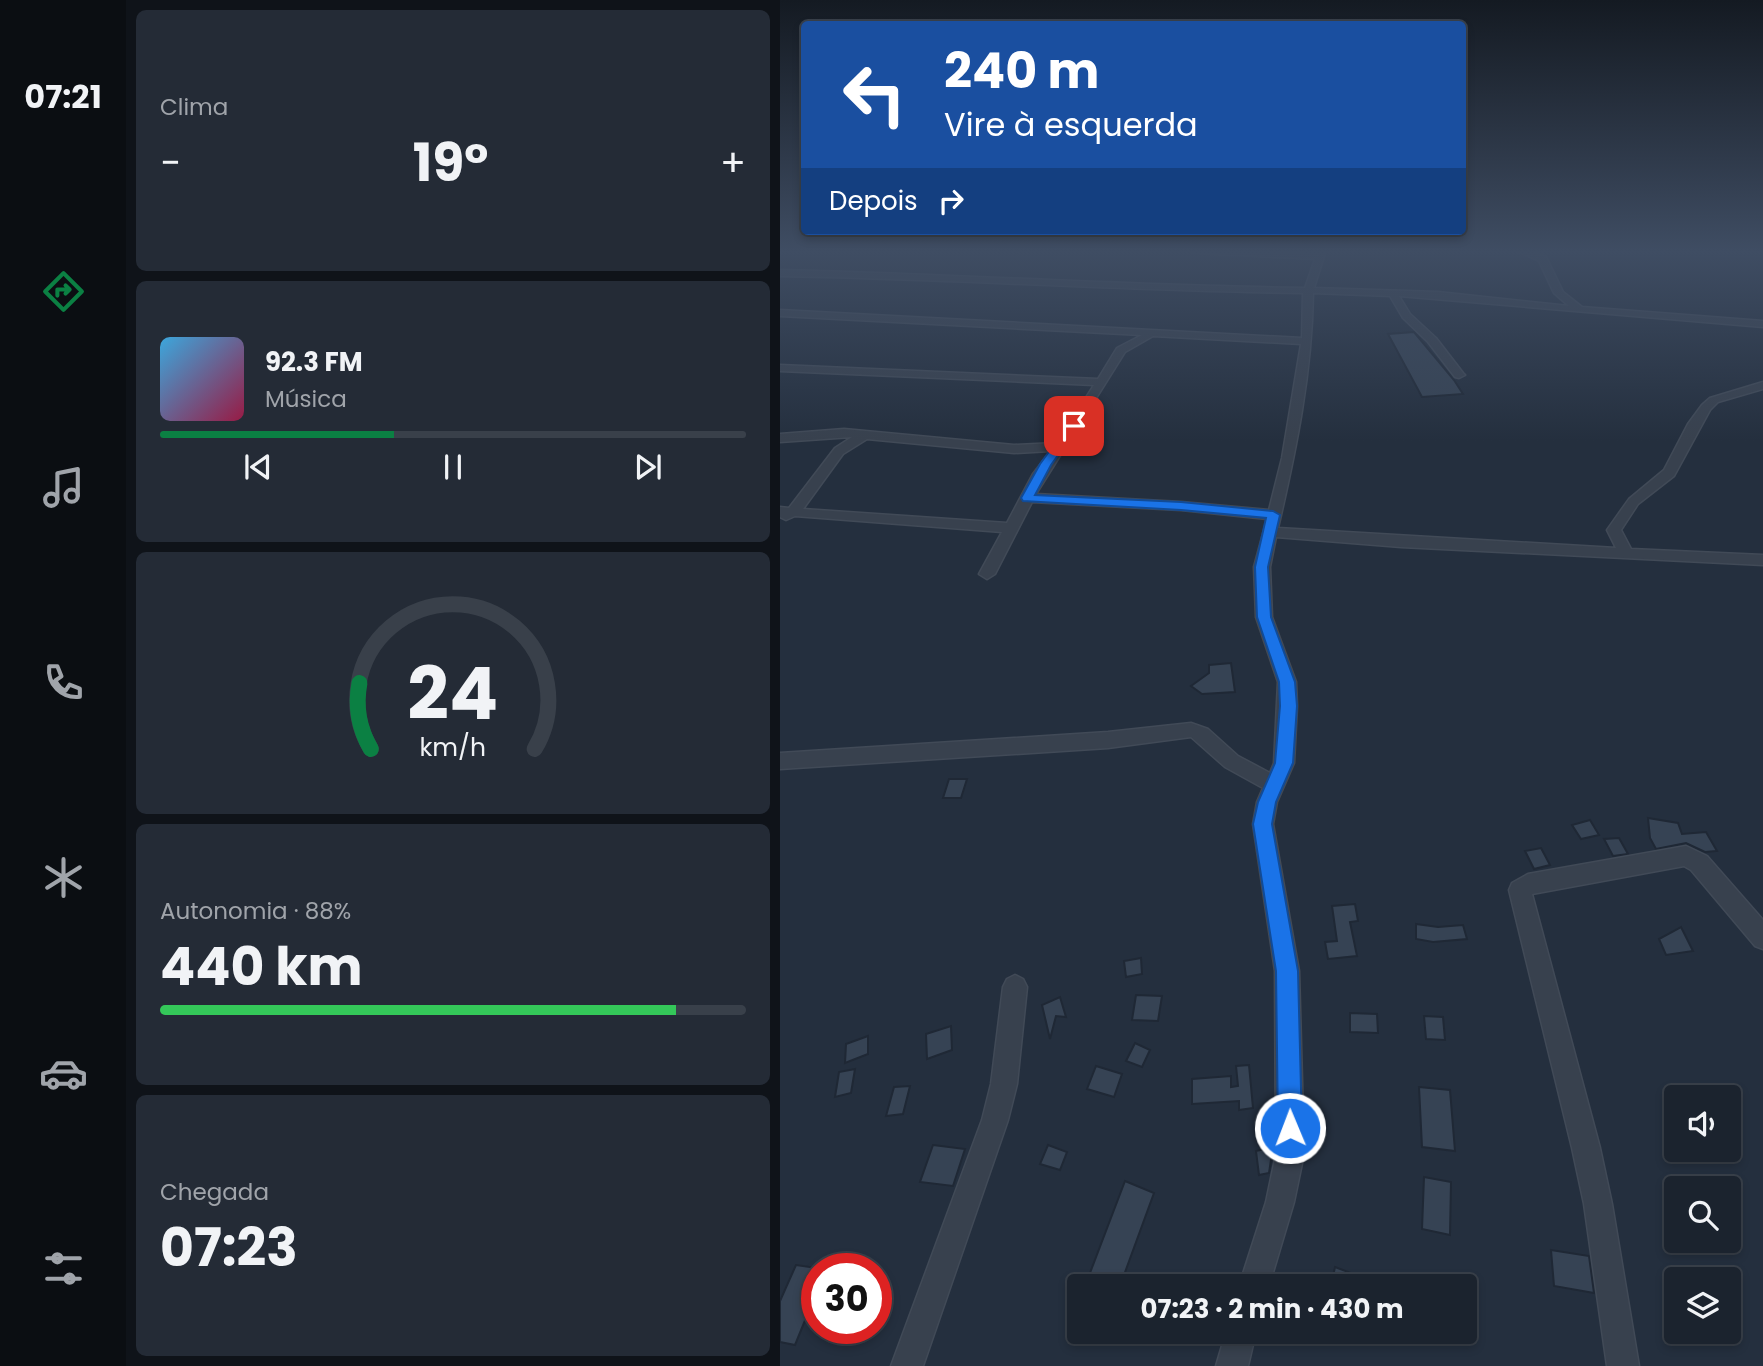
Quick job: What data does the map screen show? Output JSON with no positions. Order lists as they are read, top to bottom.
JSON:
{
  "page": {
    "tabs": "07:21",
    "tile": [
      "Clima",
      ["Autonomia · 88%", "440 km"],
      ["Chegada", "07:23"]
    ],
    "turn": ["240 m", "Vire à esquerda"],
    "heat": ["−", "19°", "+"],
    "then": "Depois",
    "song": ["92.3 FM", "Música"],
    "limit": "30",
    "trip": "07:23 · 2 min · 430 m",
    "gauge": ["24", "km/h"]
  }
}
